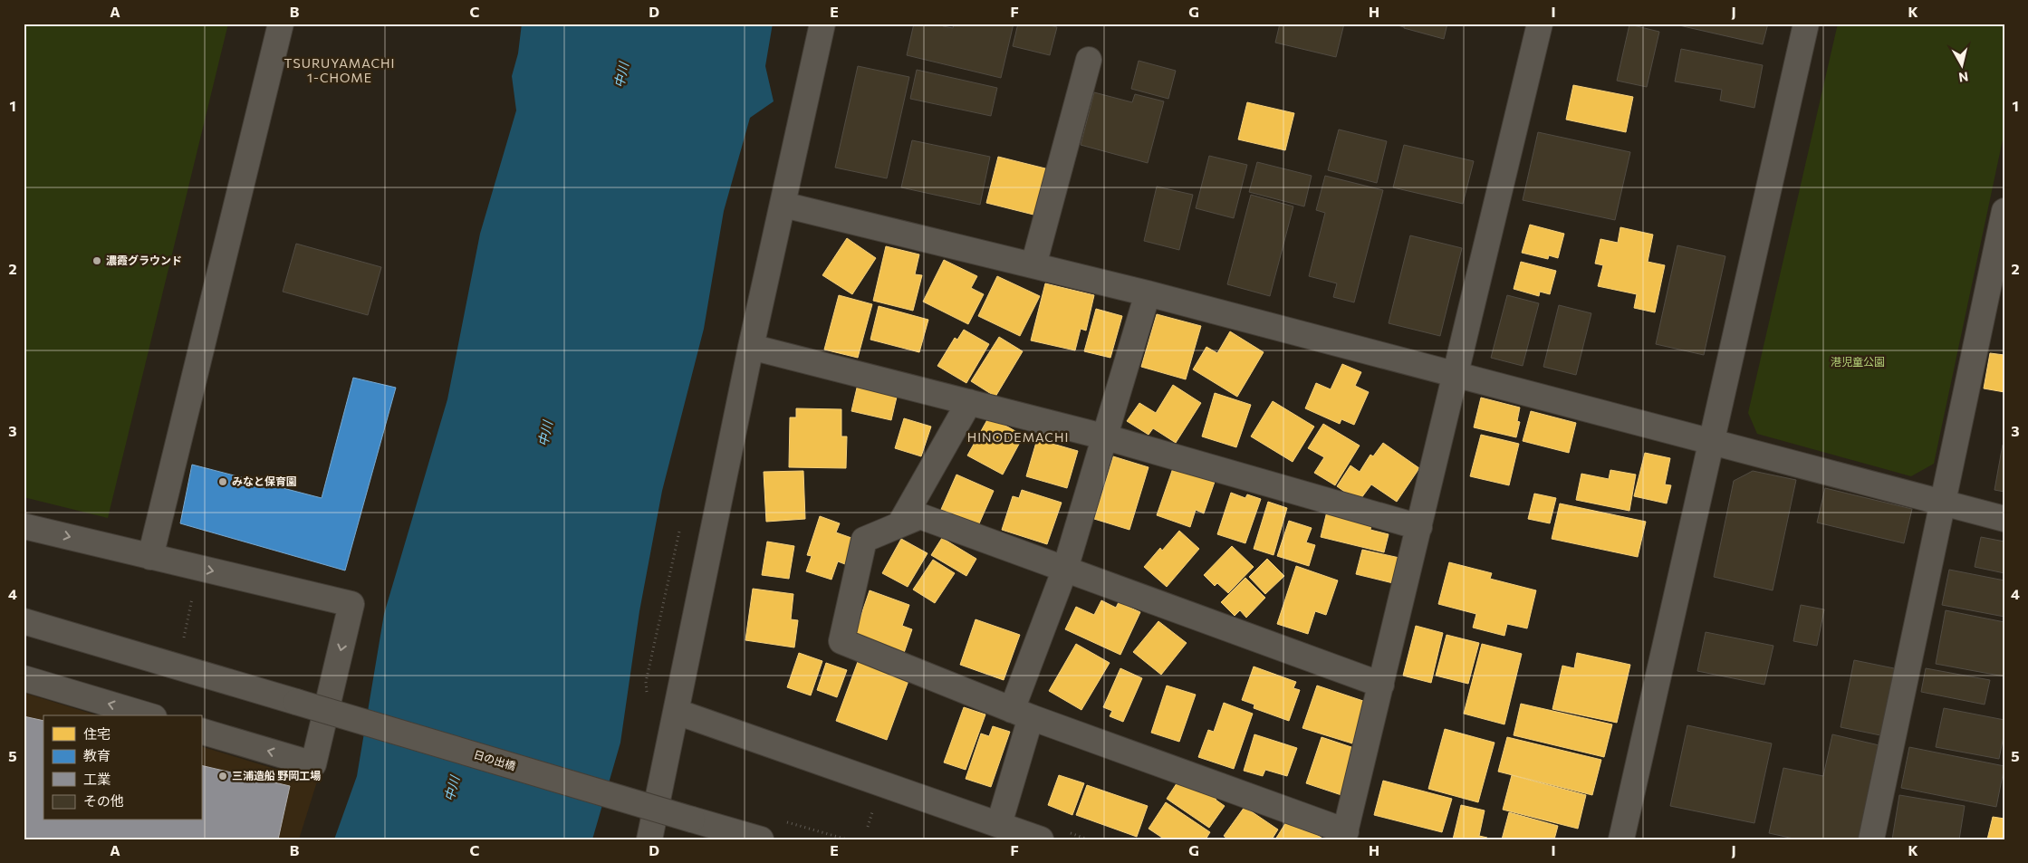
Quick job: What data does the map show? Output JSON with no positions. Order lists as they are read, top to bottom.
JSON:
{
  "streets": {
    "street": ["日の出橋"]
  },
  "districts": ["TSURUYAMACHI 1-CHOME", "HINODEMACHI"],
  "water": ["中川"],
  "parks": ["港児童公園"],
  "places": ["濃霞グラウンド", "みなと保育園", "三浦造船 野岡工場"],
  "legend": [
    "住宅",
    "教育",
    "工業",
    "その他"
  ],
  "north": "bottom",
  "grid": {
    "columns": [
      "A",
      "B",
      "C",
      "D",
      "E",
      "F",
      "G",
      "H",
      "I",
      "J",
      "K"
    ],
    "rows": [
      "1",
      "2",
      "3",
      "4",
      "5"
    ]
  }
}
